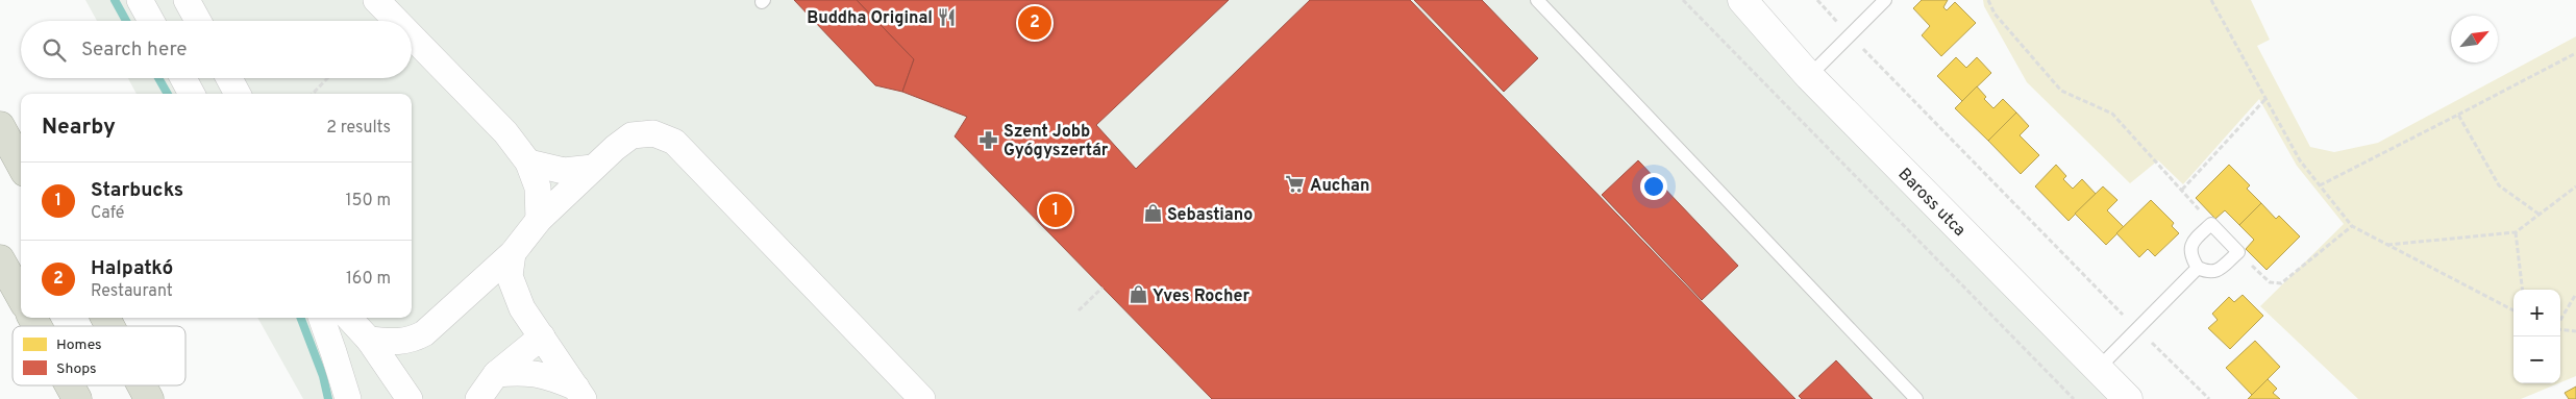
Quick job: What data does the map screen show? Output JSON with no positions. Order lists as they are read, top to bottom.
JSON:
{
  "streets": {
    "street": ["Baross utca"]
  },
  "places": {
    "restaurant": ["Buddha Original"],
    "pharmacy": ["Szent Jobb Gyógyszertár"],
    "supermarket": ["Auchan"],
    "shop": ["Sebastiano", "Yves Rocher"]
  },
  "legend": ["Homes", "Shops"],
  "north": "top right",
  "page": {
    "pins": ["2", "1"],
    "search": "Search here",
    "heading": ["Nearby", "2 results"],
    "list": [
      {
        "mark": "1",
        "name": "Starbucks",
        "note": "Café",
        "value": "150 m"
      },
      {
        "mark": "2",
        "name": "Halpatkó",
        "note": "Restaurant",
        "value": "160 m"
      }
    ],
    "map_buttons": ["+", "−"]
  }
}
